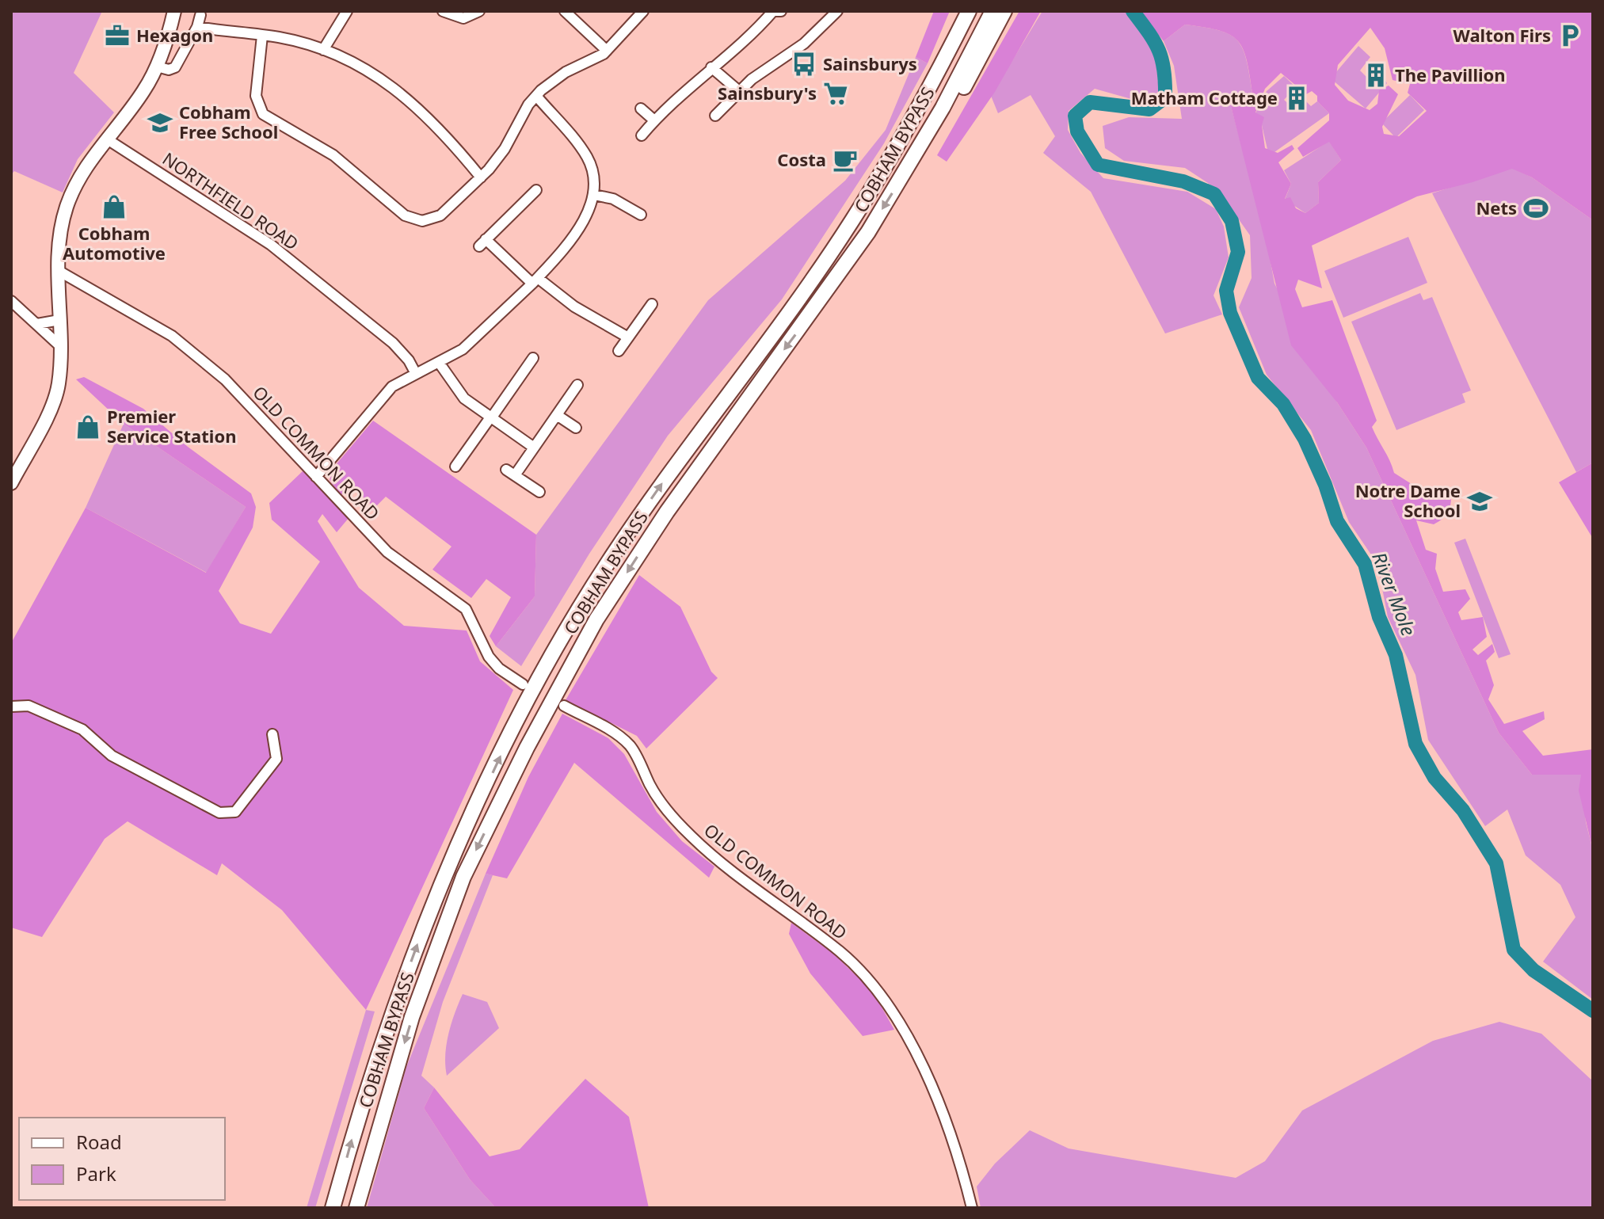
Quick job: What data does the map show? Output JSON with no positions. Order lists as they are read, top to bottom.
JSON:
{
  "streets": {
    "highway": ["COBHAM BYPASS"],
    "street": ["NORTHFIELD ROAD", "OLD COMMON ROAD"]
  },
  "water": ["River Mole"],
  "places": {
    "office": ["Hexagon"],
    "parking": ["Walton Firs"],
    "bus stop": ["Sainsburys"],
    "building": ["The Pavillion", "Matham Cottage"],
    "supermarket": ["Sainsbury's"],
    "school or university": ["Cobham Free School", "Notre Dame School"],
    "cafe": ["Costa"],
    "shop": ["Cobham Automotive", "Premier Service Station"],
    "sports": ["Nets"]
  },
  "legend": ["Road", "Park"]
}
